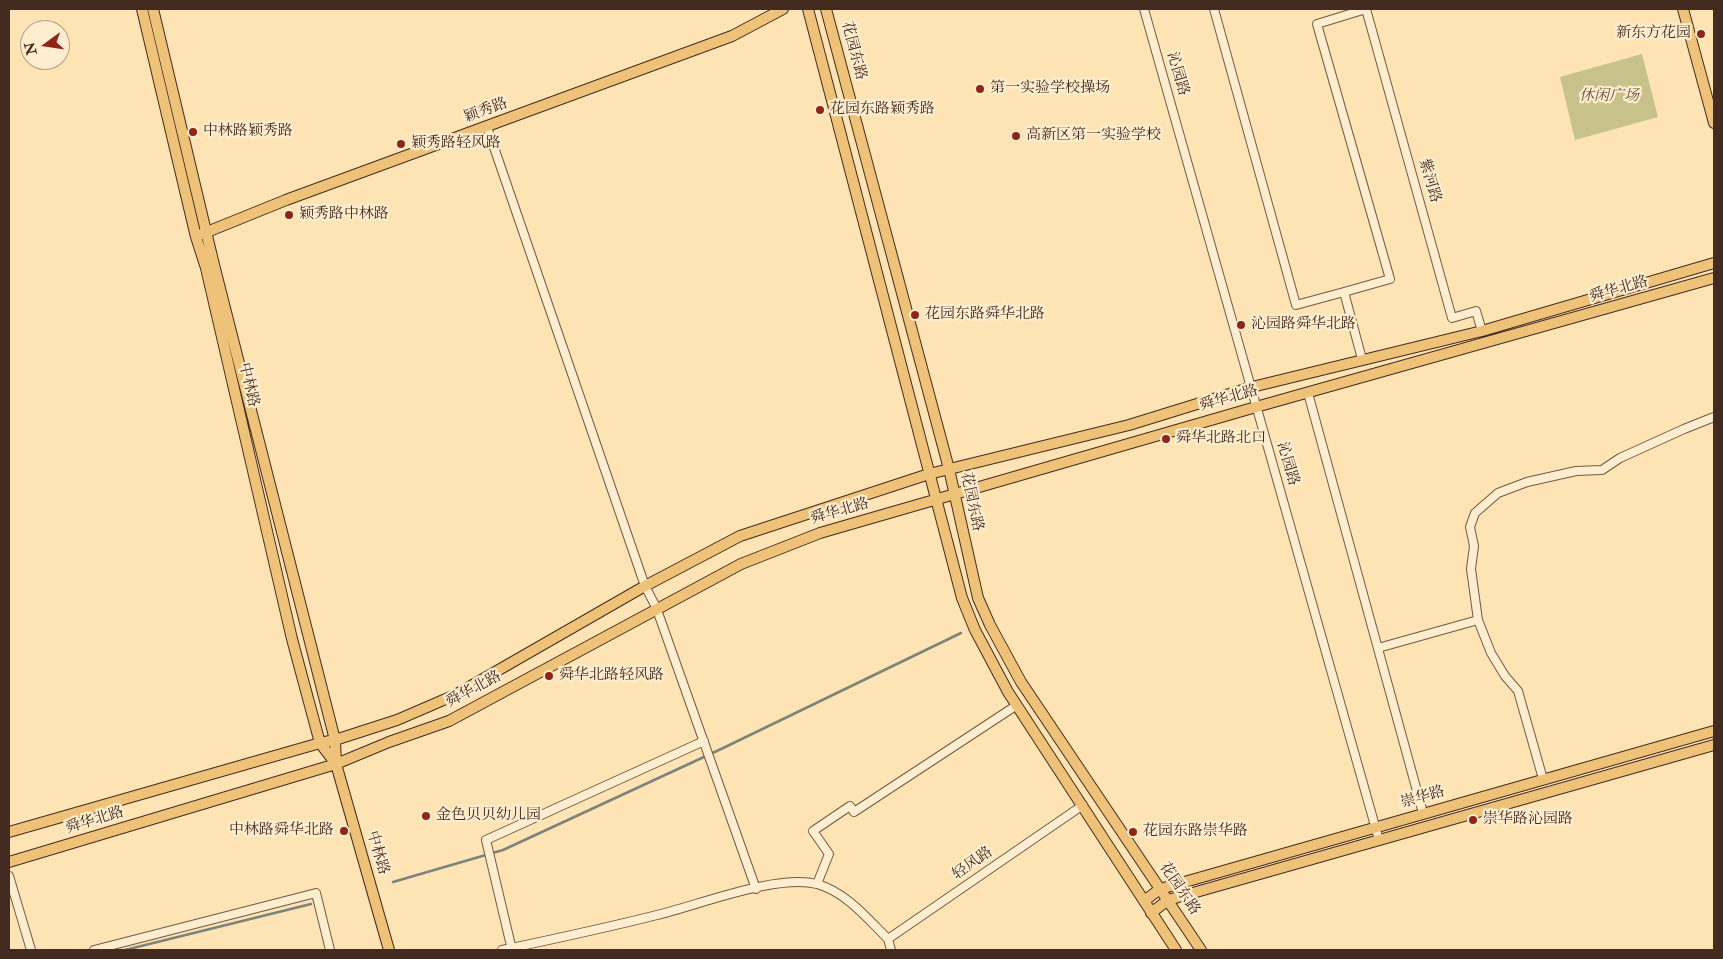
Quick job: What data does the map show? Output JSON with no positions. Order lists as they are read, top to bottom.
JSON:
{
  "streets": {
    "main road": [
      "花园东路",
      "颖秀路",
      "舜华北路",
      "中林路",
      "崇华路"
    ],
    "street": ["沁园路", "紫河路", "轻风路"]
  },
  "crossings": [
    ["花园东路", "舜华北路"],
    ["花园东路", "崇华路"],
    ["沁园路", "舜华北路"],
    ["沁园路", "崇华路"],
    ["颖秀路", "中林路"],
    ["紫河路", "舜华北路"],
    ["舜华北路", "中林路"]
  ],
  "parks": ["休闲广场"],
  "places": [
    "新东方花园",
    "第一实验学校操场",
    "花园东路颖秀路",
    "中林路颖秀路",
    "高新区第一实验学校",
    "颖秀路轻风路",
    "颖秀路中林路",
    "花园东路舜华北路",
    "沁园路舜华北路",
    "舜华北路北口",
    "舜华北路轻风路",
    "金色贝贝幼儿园",
    "崇华路沁园路",
    "中林路舜华北路",
    "花园东路崇华路"
  ],
  "north": "left"
}
